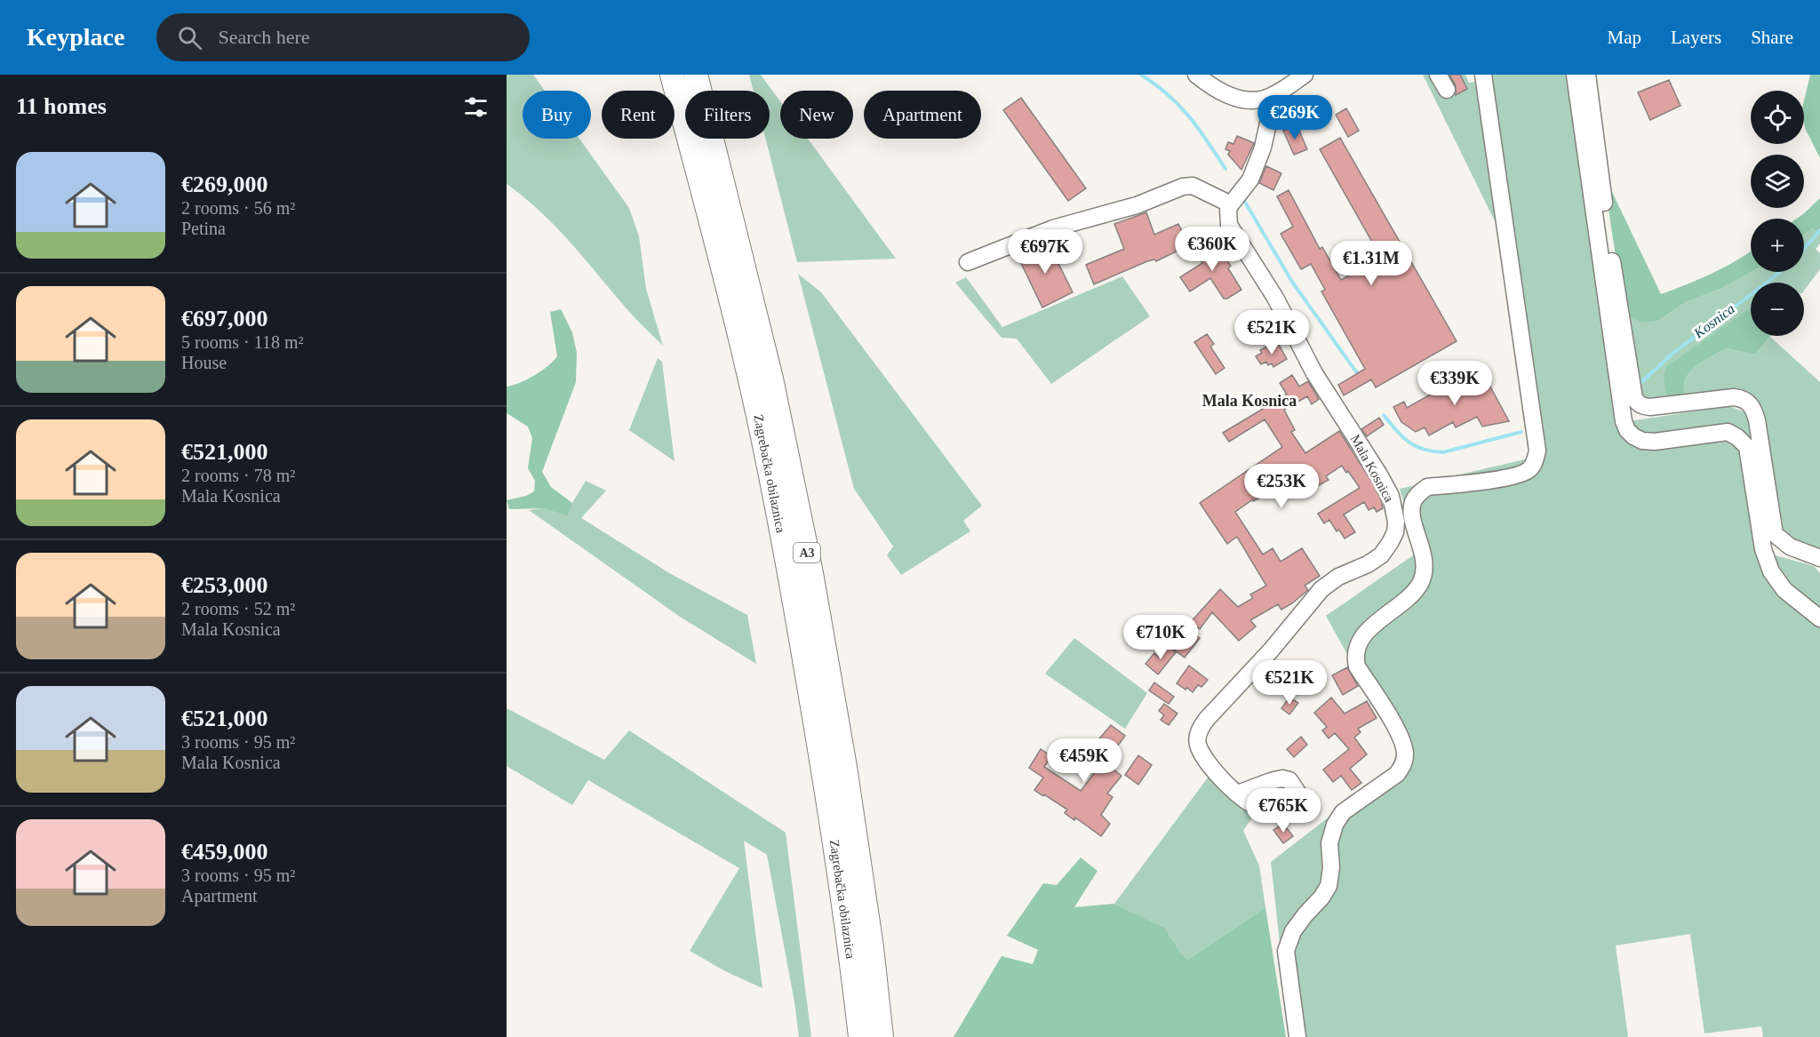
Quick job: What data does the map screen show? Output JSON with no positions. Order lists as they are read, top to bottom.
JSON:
{
  "streets": {
    "highway": ["Zagrebačka obilaznica", "A3"],
    "street": ["Mala Kosnica"]
  },
  "districts": ["Mala Kosnica"],
  "water": ["Kosnica"],
  "page": {
    "header": "Keyplace",
    "search": "Search here",
    "nav": ["Map", "Layers", "Share"],
    "heading": "11 homes",
    "map_buttons": ["+", "−"],
    "chip": [
      "Buy",
      "Rent",
      "Filters",
      "New",
      "Apartment"
    ],
    "price": [
      "€269K",
      "€360K",
      "€697K",
      "€1.31M",
      "€521K",
      "€339K",
      "€253K",
      "€710K",
      "€521K",
      "€459K",
      "€765K"
    ],
    "list": [
      {
        "name": "€269,000",
        "note": "2 rooms · 56 m² · Petina"
      },
      {
        "name": "€697,000",
        "note": "5 rooms · 118 m² · House"
      },
      {
        "name": "€521,000",
        "note": "2 rooms · 78 m² · Mala Kosnica"
      },
      {
        "name": "€253,000",
        "note": "2 rooms · 52 m² · Mala Kosnica"
      },
      {
        "name": "€521,000",
        "note": "3 rooms · 95 m² · Mala Kosnica"
      },
      {
        "name": "€459,000",
        "note": "3 rooms · 95 m² · Apartment"
      }
    ]
  }
}
